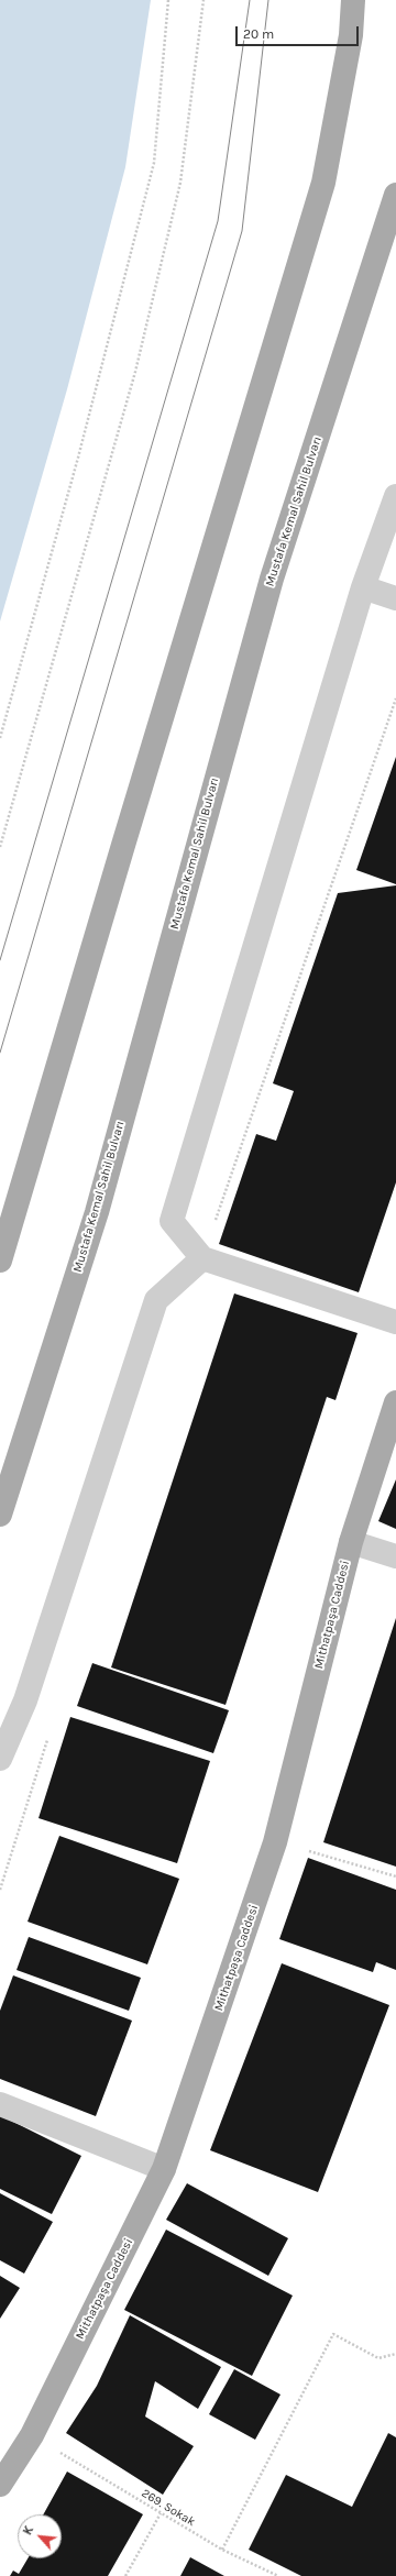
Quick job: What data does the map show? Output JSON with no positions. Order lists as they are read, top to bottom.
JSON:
{
  "streets": {
    "main road": ["Mustafa Kemal Sahil Bulvarı", "Mithatpaşa Caddesi"],
    "path": ["269. Sokak"]
  },
  "scale_bar": "20 m",
  "north": "top left"
}
